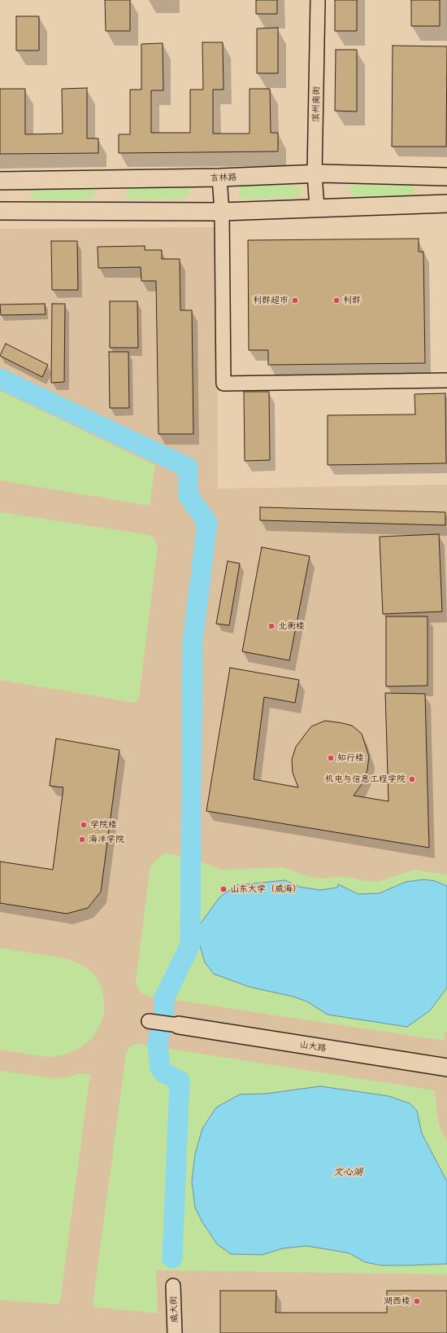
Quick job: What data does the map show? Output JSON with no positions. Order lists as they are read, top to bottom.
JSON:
{
  "streets": {
    "main road": ["吉林路", "山大路"],
    "street": ["滨州南街", "威大街"]
  },
  "crossings": [
    ["滨州南街", "吉林路"]
  ],
  "water": ["文心湖"],
  "places": [
    "利群超市",
    "利群",
    "北衡楼",
    "知行楼",
    "机电与信息工程学院",
    "学院楼",
    "海洋学院",
    "山东大学（威海）",
    "湖西楼"
  ]
}
